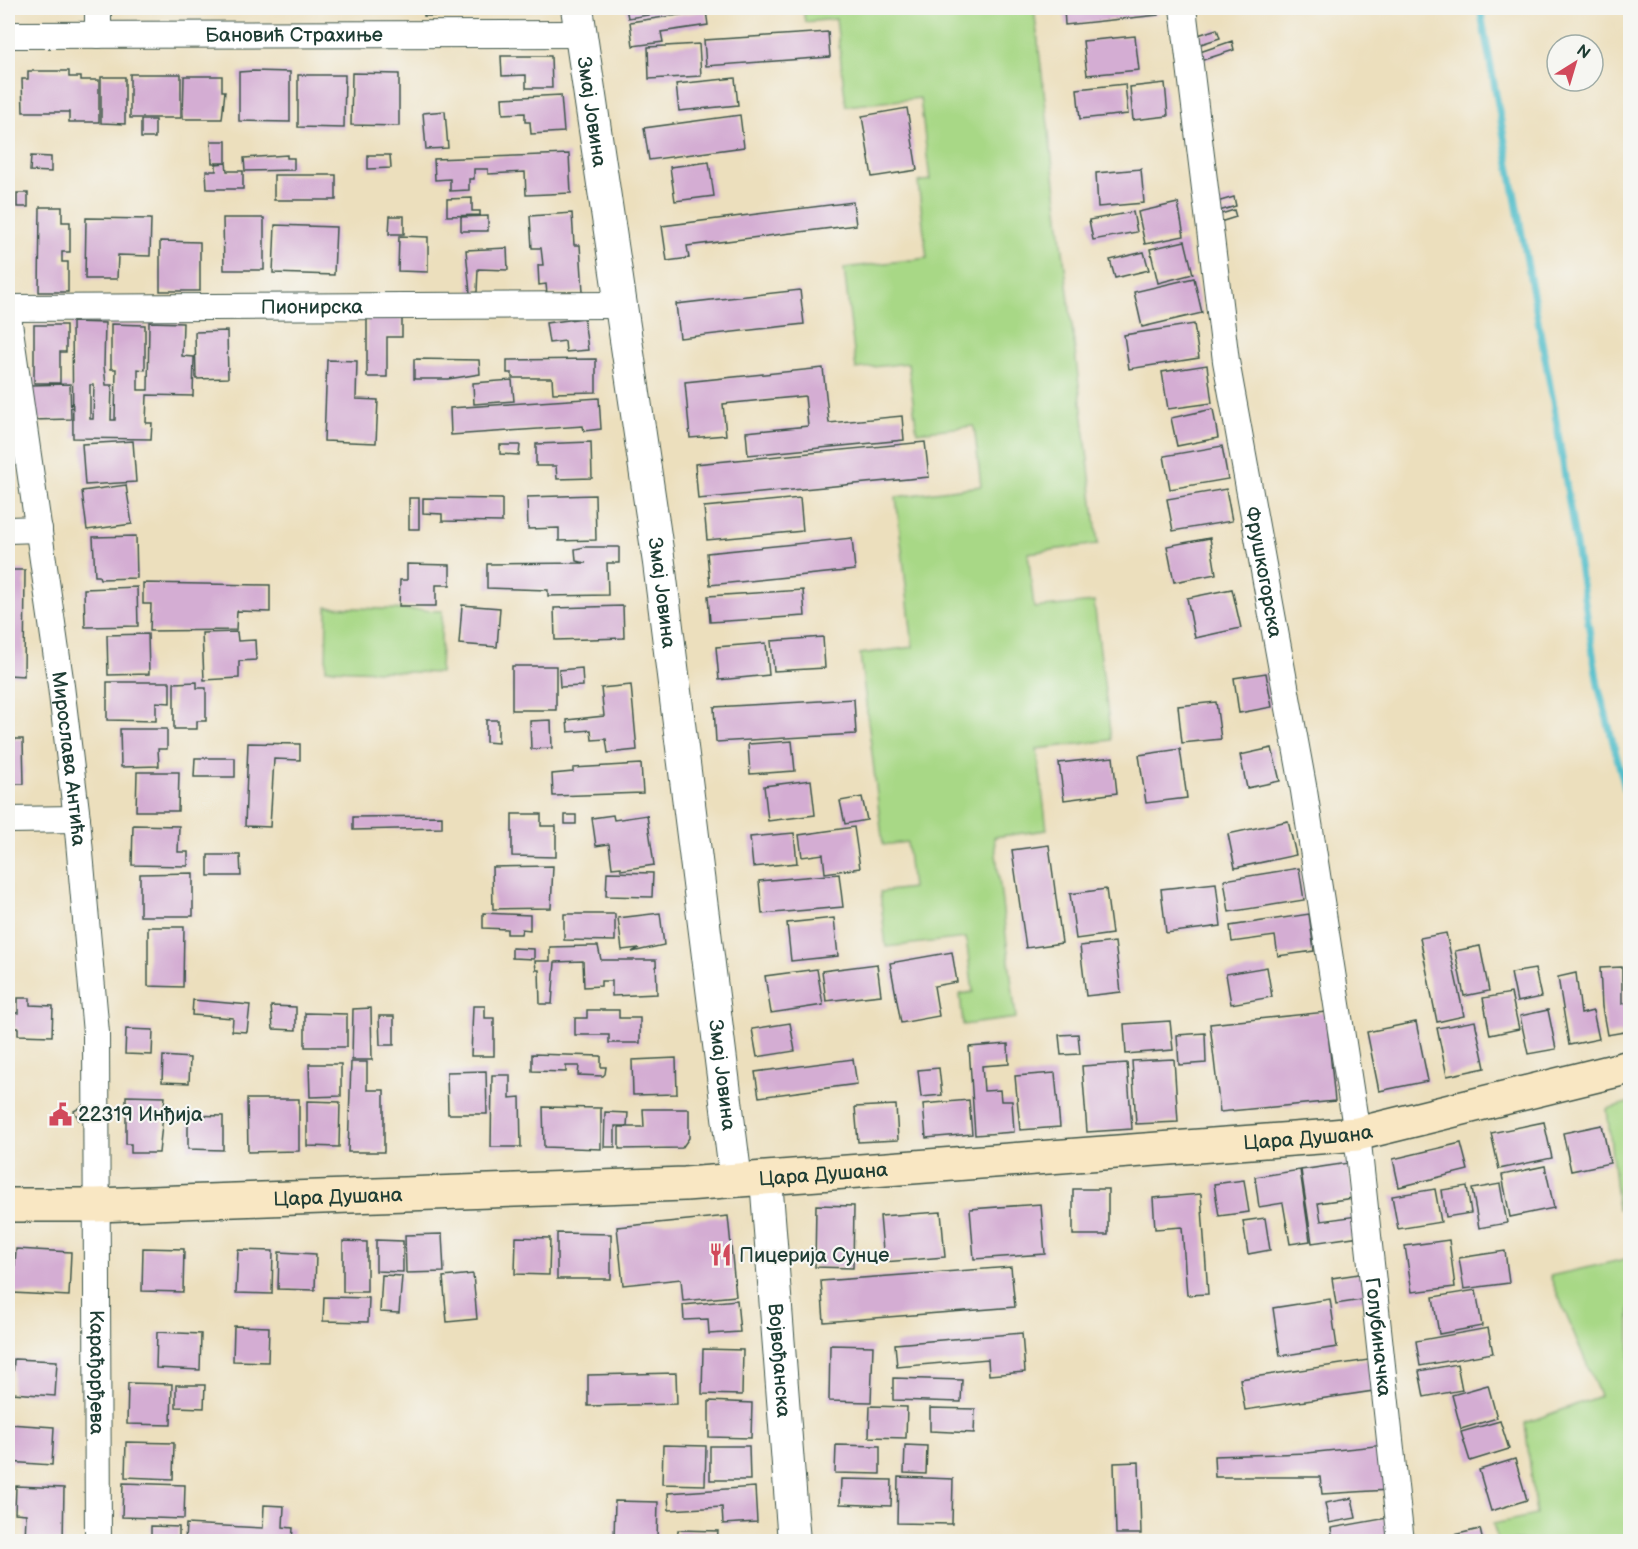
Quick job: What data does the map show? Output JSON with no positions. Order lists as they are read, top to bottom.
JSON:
{
  "streets": {
    "main road": ["Цара Душана"],
    "street": [
      "Бановић Страхиње",
      "Змај Јовина",
      "Пионирска",
      "Фрушкогорска",
      "Мирослава Антића",
      "Голубиначка",
      "Војвођанска",
      "Карађорђева"
    ]
  },
  "crossings": [
    ["Бановић Страхиње", "Змај Јовина"],
    ["Змај Јовина", "Пионирска"],
    ["Змај Јовина", "Цара Душана"],
    ["Змај Јовина", "Војвођанска"],
    ["Фрушкогорска", "Цара Душана"],
    ["Фрушкогорска", "Голубиначка"],
    ["Мирослава Антића", "Цара Душана"],
    ["Мирослава Антића", "Карађорђева"],
    ["Цара Душана", "Голубиначка"],
    ["Цара Душана", "Војвођанска"],
    ["Цара Душана", "Карађорђева"]
  ],
  "places": {
    "public building": ["22319 Инђија"],
    "restaurant": ["Пицерија Сунце"]
  },
  "north": "top right"
}
